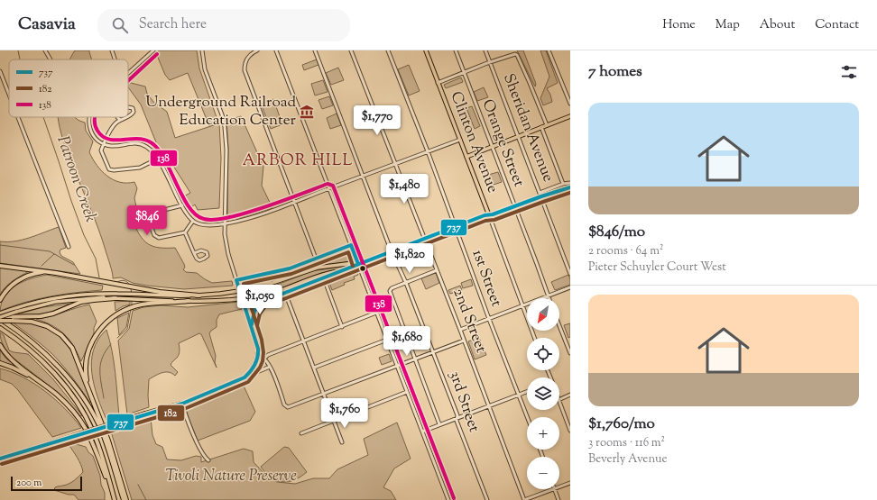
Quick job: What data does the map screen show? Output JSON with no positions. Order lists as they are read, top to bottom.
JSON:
{
  "streets": {
    "main road": ["Clinton Avenue"],
    "street": [
      "Sheridan Avenue",
      "Orange Street",
      "1st Street",
      "2nd Street",
      "3rd Street"
    ]
  },
  "districts": ["ARBOR HILL"],
  "water": ["Patroon Creek"],
  "parks": ["Tivoli Nature Preserve"],
  "places": {
    "museum": ["Underground Railroad Education Center"]
  },
  "lines": ["transit line 138", "transit line 737", "transit line 182"],
  "legend": ["737", "182", "138"],
  "scale_bar": "200 m",
  "north": "bottom left",
  "page": {
    "header": "Casavia",
    "search": "Search here",
    "nav": [
      "Home",
      "Map",
      "About",
      "Contact"
    ],
    "heading": "7 homes",
    "list": [
      {
        "name": "$846/mo",
        "note": "2 rooms · 64 m² · Pieter Schuyler Court West"
      },
      {
        "name": "$1,760/mo",
        "note": "3 rooms · 116 m² · Beverly Avenue"
      }
    ],
    "price": [
      "$1,770",
      "$1,480",
      "$846",
      "$1,820",
      "$1,050",
      "$1,680",
      "$1,760"
    ],
    "map_buttons": ["+", "−"],
    "scale": "200 m"
  }
}
